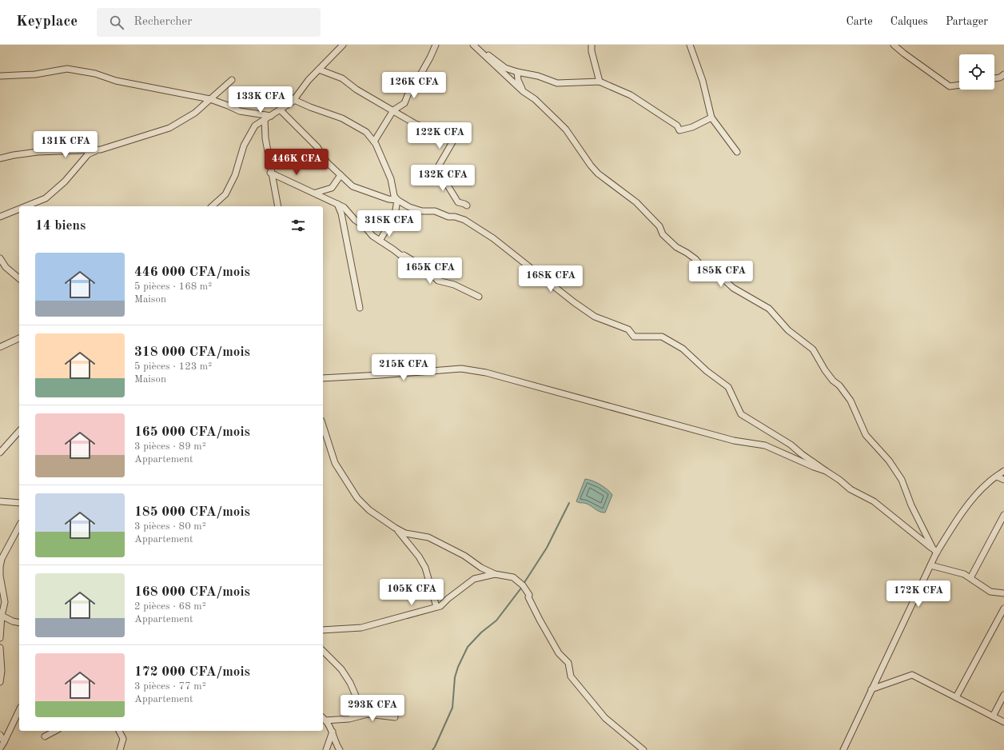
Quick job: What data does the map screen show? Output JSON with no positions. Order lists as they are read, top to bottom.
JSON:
{
  "page": {
    "header": "Keyplace",
    "search": "Rechercher",
    "nav": ["Carte", "Calques", "Partager"],
    "price": [
      "126K CFA",
      "133K CFA",
      "122K CFA",
      "131K CFA",
      "446K CFA",
      "132K CFA",
      "318K CFA",
      "165K CFA",
      "185K CFA",
      "168K CFA",
      "215K CFA",
      "105K CFA",
      "172K CFA",
      "293K CFA"
    ],
    "heading": "14 biens",
    "list": [
      {
        "name": "446 000 CFA/mois",
        "note": "5 pièces · 168 m² · Maison"
      },
      {
        "name": "318 000 CFA/mois",
        "note": "5 pièces · 123 m² · Maison"
      },
      {
        "name": "165 000 CFA/mois",
        "note": "3 pièces · 89 m² · Appartement"
      },
      {
        "name": "185 000 CFA/mois",
        "note": "3 pièces · 80 m² · Appartement"
      },
      {
        "name": "168 000 CFA/mois",
        "note": "2 pièces · 68 m² · Appartement"
      },
      {
        "name": "172 000 CFA/mois",
        "note": "3 pièces · 77 m² · Appartement"
      }
    ]
  }
}
